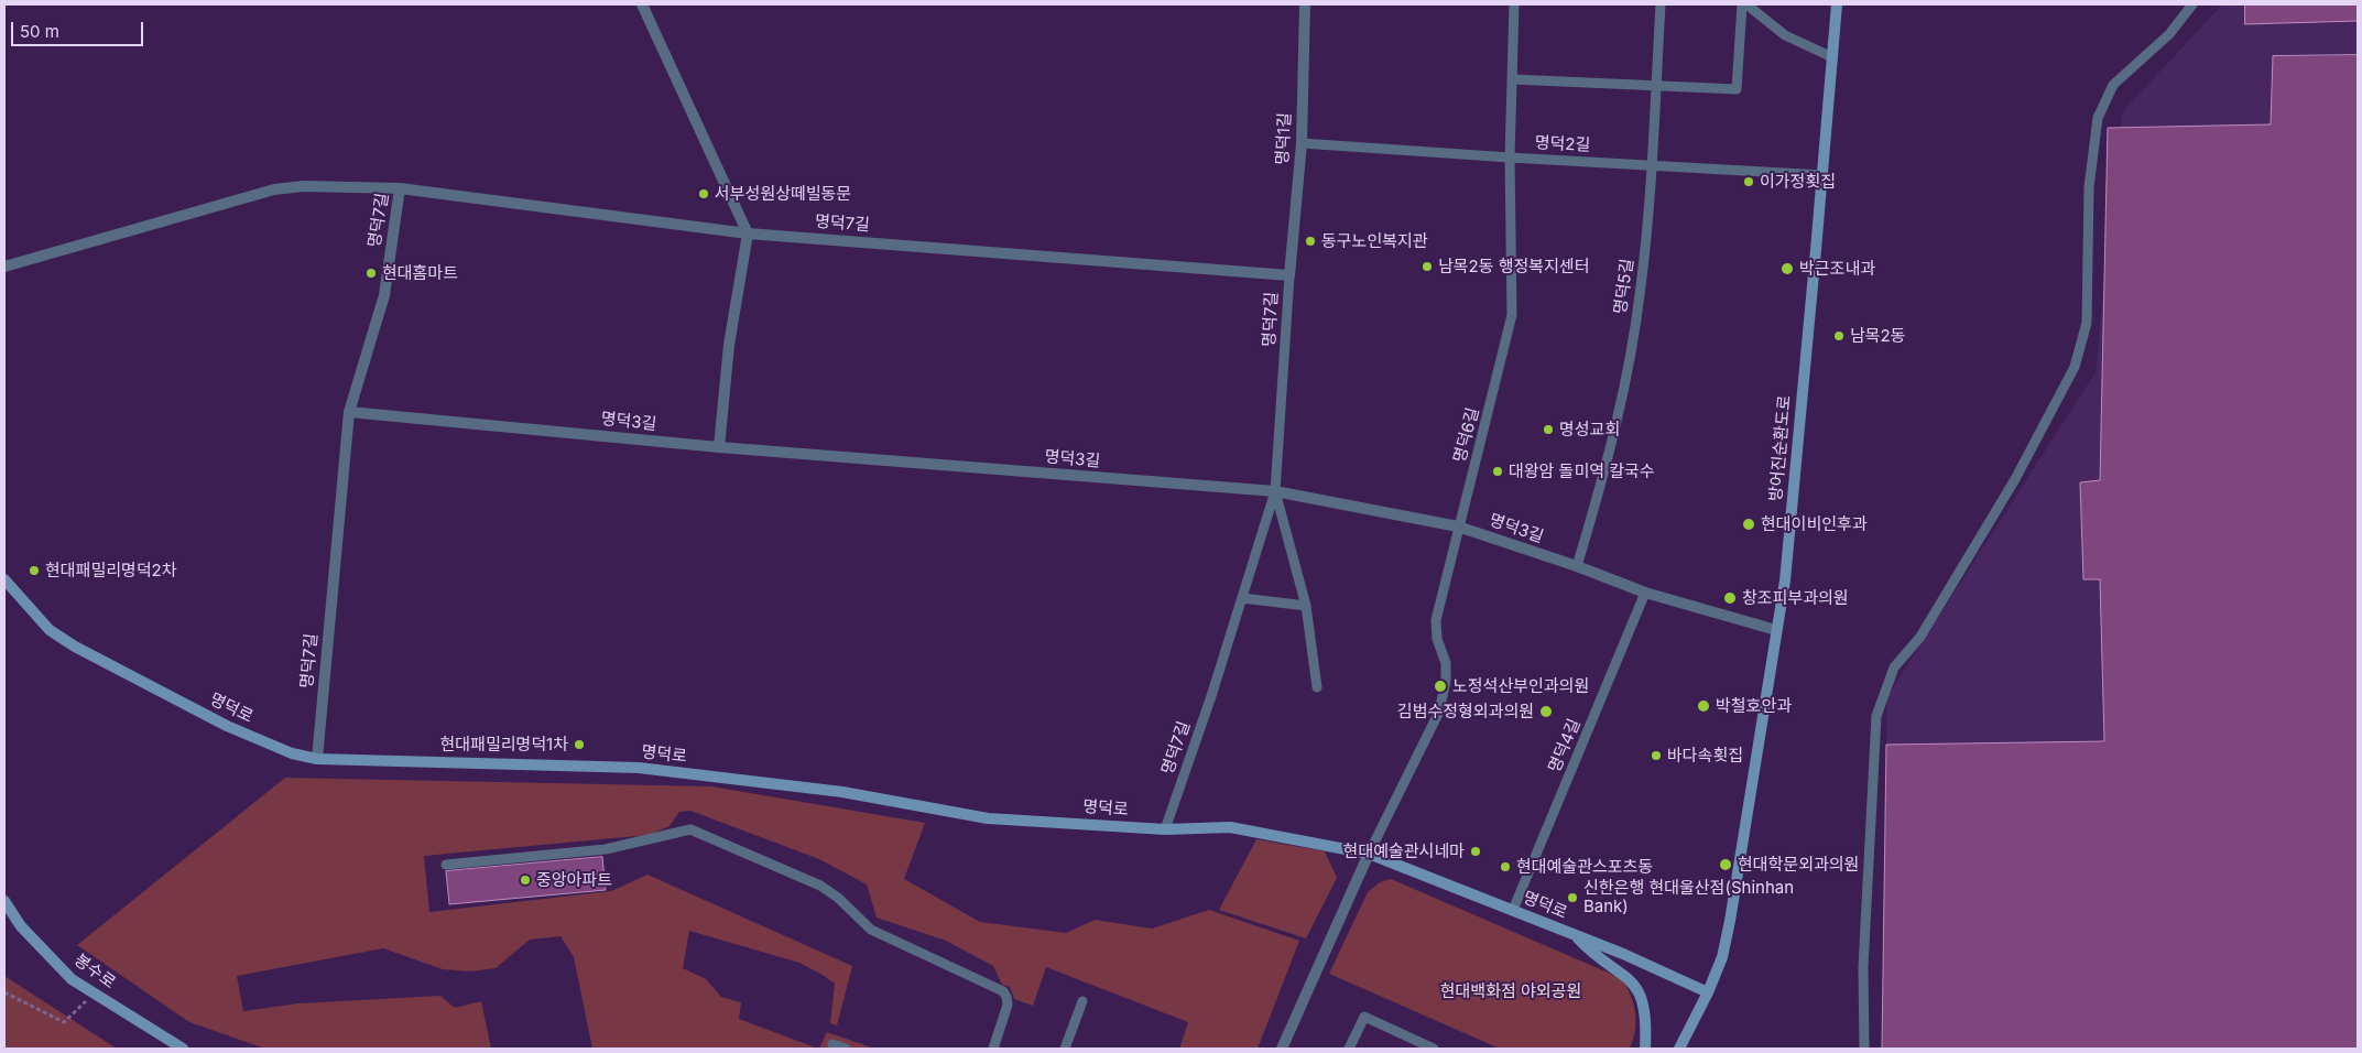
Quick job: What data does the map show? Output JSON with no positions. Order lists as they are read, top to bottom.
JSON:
{
  "streets": {
    "street": [
      "명덕1길",
      "명덕7길",
      "명덕3길",
      "방어진순환도로",
      "명덕로",
      "봉수로"
    ],
    "lane": [
      "명덕2길",
      "명덕5길",
      "명덕6길",
      "명덕4길"
    ]
  },
  "crossings": [
    ["명덕1길", "명덕2길"],
    ["명덕1길", "명덕7길"],
    ["명덕2길", "명덕5길"],
    ["명덕2길", "명덕6길"],
    ["명덕2길", "방어진순환도로"],
    ["명덕7길", "명덕3길"],
    ["명덕7길", "명덕로"],
    ["명덕5길", "명덕3길"],
    ["명덕3길", "명덕6길"],
    ["명덕3길", "방어진순환도로"],
    ["명덕3길", "명덕4길"],
    ["명덕6길", "명덕로"],
    ["방어진순환도로", "명덕로"],
    ["명덕로", "명덕4길"]
  ],
  "parks": ["현대백화점 야외공원"],
  "places": [
    "이가정횟집",
    "서부성원상떼빌동문",
    "동구노인복지관",
    "남목2동 행정복지센터",
    "박근조내과",
    "현대홈마트",
    "남목2동",
    "명성교회",
    "대왕암 돌미역 칼국수",
    "현대이비인후과",
    "현대패밀리명덕2차",
    "창조피부과의원",
    "노정석산부인과의원",
    "박철호안과",
    "김범수정형외과의원",
    "현대패밀리명덕1차",
    "바다속횟집",
    "현대예술관시네마",
    "현대학문외과의원",
    "현대예술관스포츠동",
    "중앙아파트",
    "신한은행 현대울산점(Shinhan Bank)"
  ],
  "scale_bar": "50 m"
}
